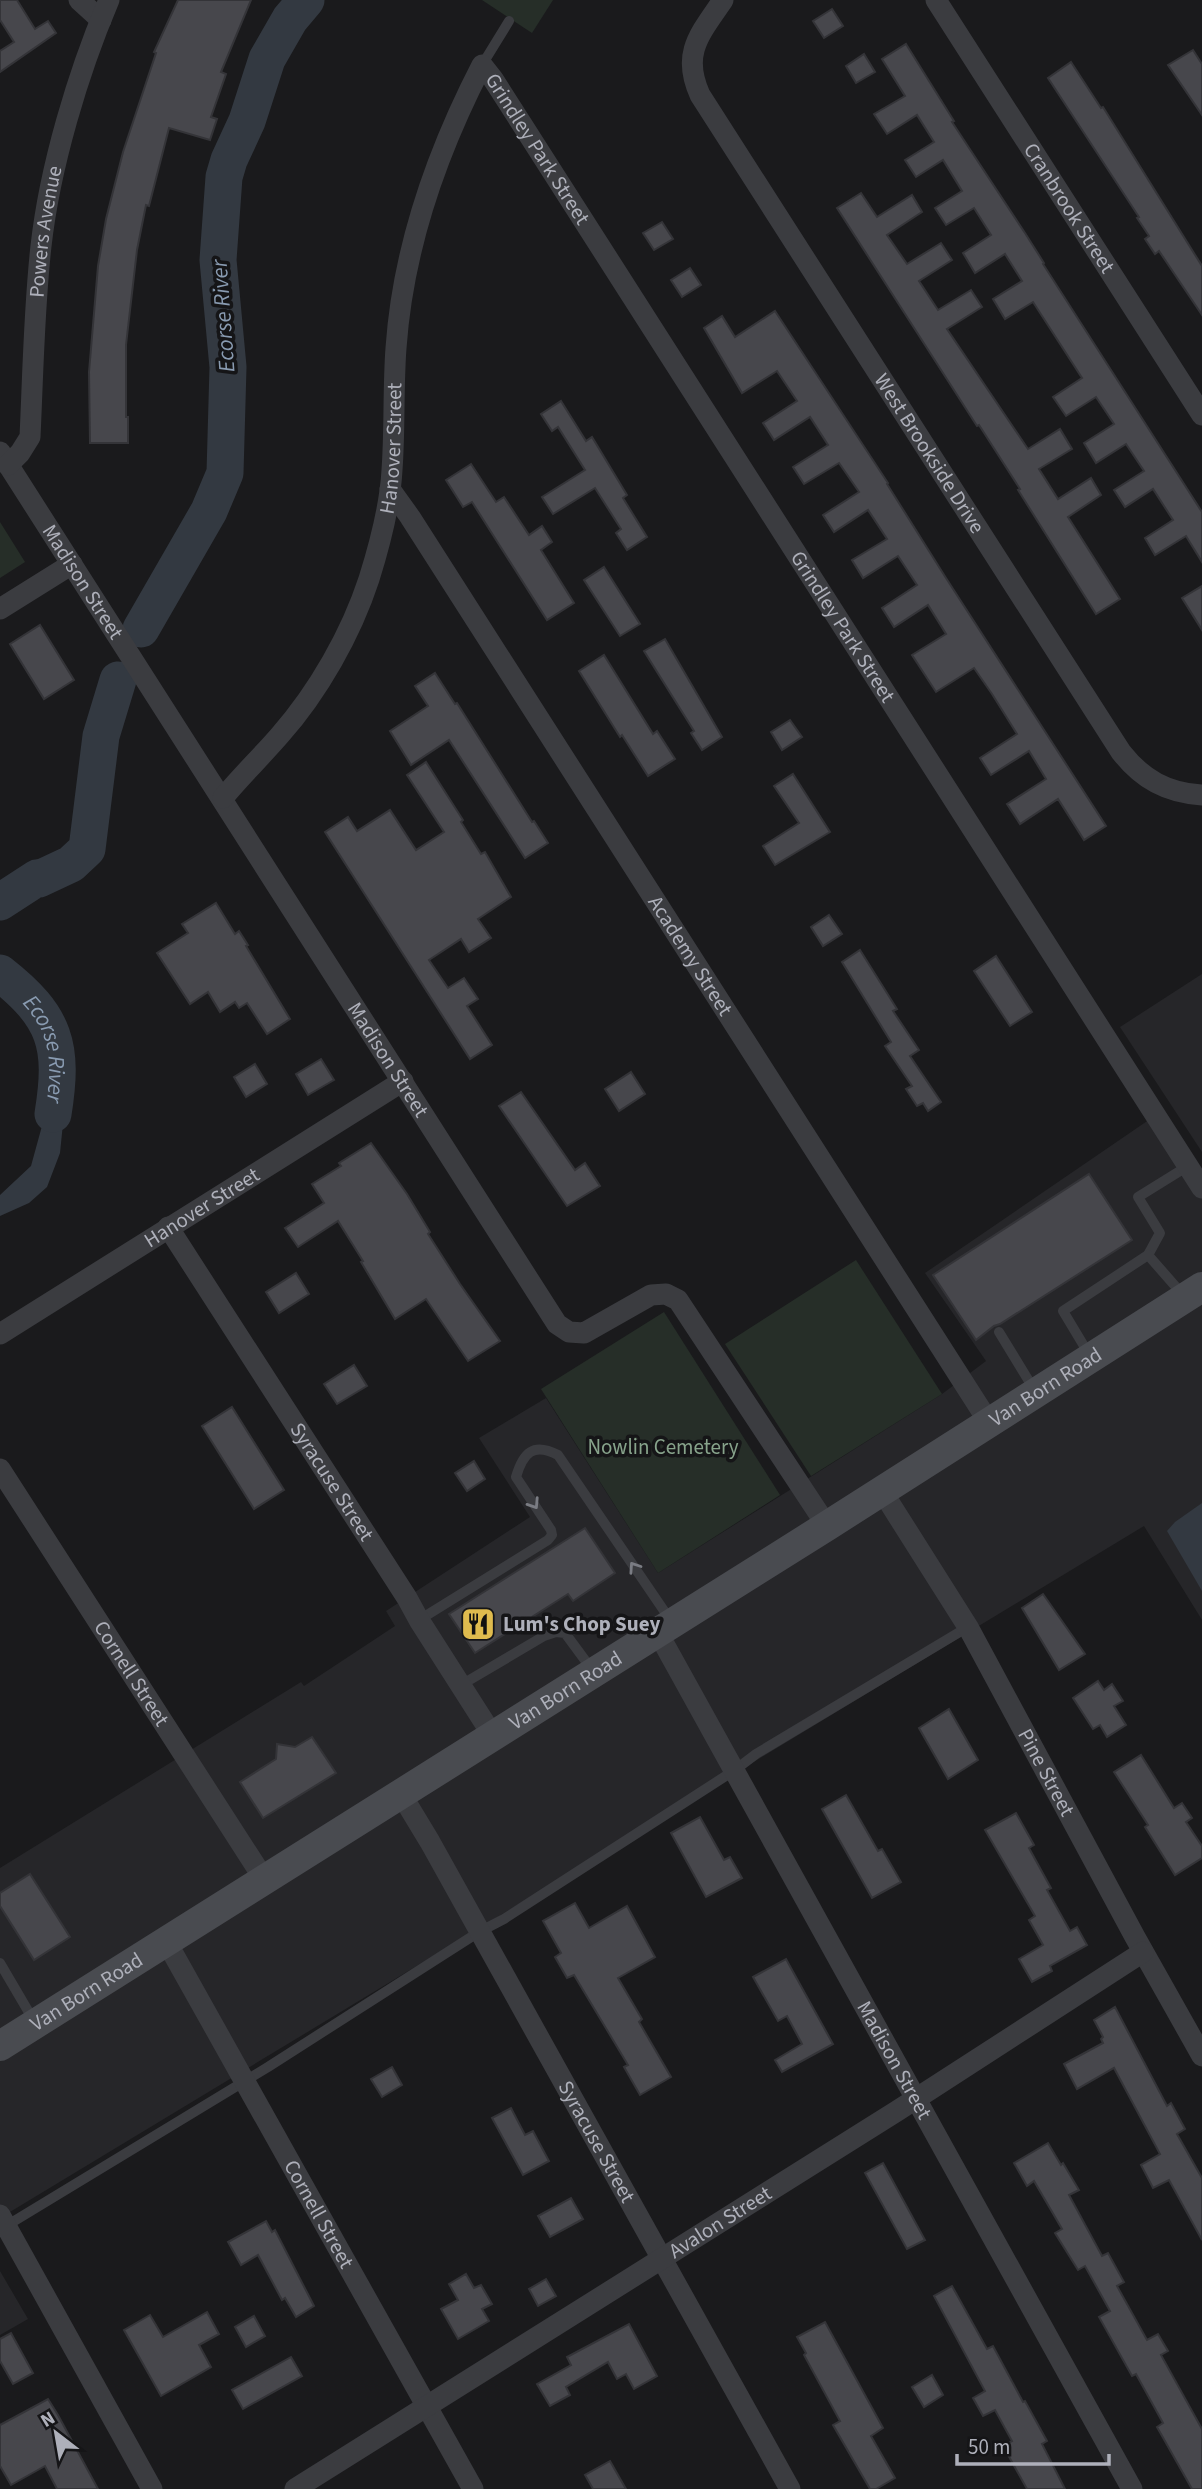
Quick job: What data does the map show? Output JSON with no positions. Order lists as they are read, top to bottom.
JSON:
{
  "streets": {
    "main road": ["Van Born Road"],
    "street": [
      "Grindley Park Street",
      "Cranbrook Street",
      "Powers Avenue",
      "Hanover Street",
      "West Brookside Drive",
      "Madison Street",
      "Academy Street",
      "Syracuse Street",
      "Cornell Street",
      "Pine Street",
      "Avalon Street"
    ]
  },
  "crossings": [
    ["Grindley Park Street", "Hanover Street"],
    ["Powers Avenue", "Madison Street"],
    ["Hanover Street", "Madison Street"],
    ["Hanover Street", "Academy Street"],
    ["Hanover Street", "Syracuse Street"],
    ["Madison Street", "Van Born Road"],
    ["Madison Street", "Avalon Street"],
    ["Academy Street", "Van Born Road"],
    ["Van Born Road", "Syracuse Street"],
    ["Van Born Road", "Cornell Street"],
    ["Van Born Road", "Pine Street"],
    ["Syracuse Street", "Avalon Street"],
    ["Cornell Street", "Avalon Street"],
    ["Pine Street", "Avalon Street"]
  ],
  "water": ["Ecorse River"],
  "parks": ["Nowlin Cemetery"],
  "places": {
    "restaurant": ["Lum's Chop Suey"]
  },
  "scale_bar": "50 m",
  "north": "top left"
}
